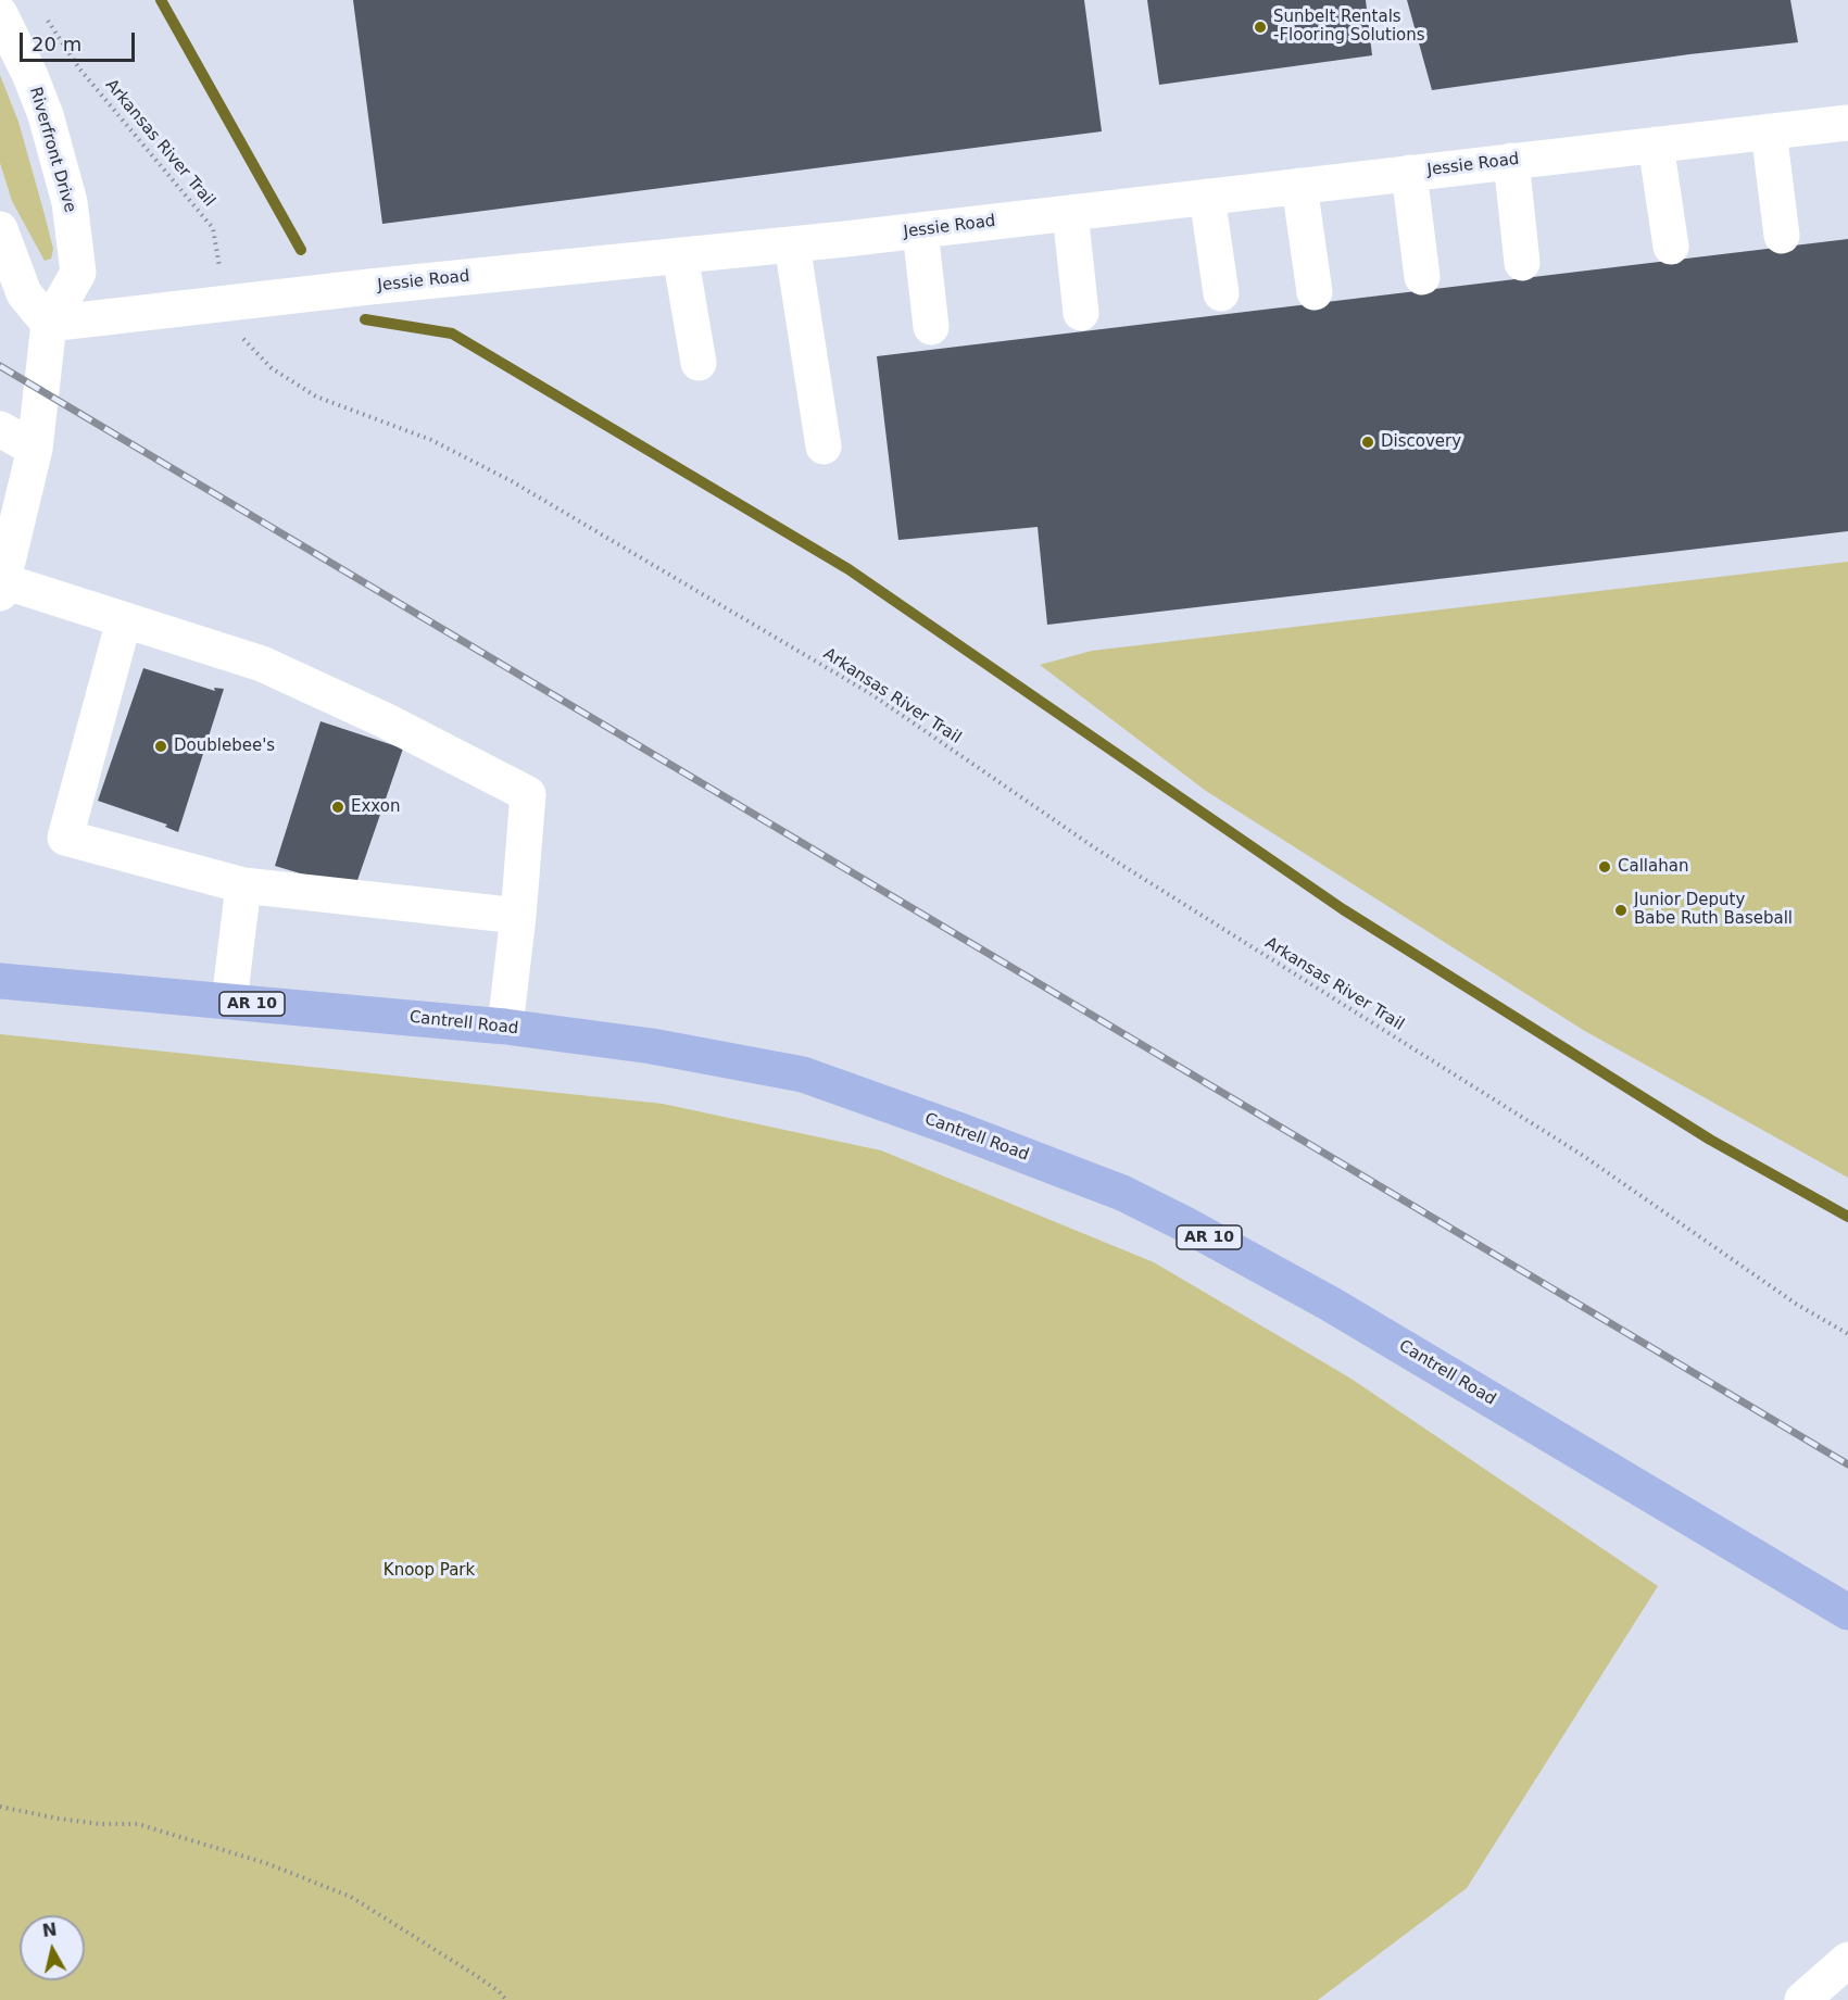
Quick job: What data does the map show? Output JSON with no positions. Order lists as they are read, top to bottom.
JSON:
{
  "streets": {
    "main road": ["AR 10", "Cantrell Road"],
    "street": ["Riverfront Drive", "Jessie Road"],
    "path": ["Arkansas River Trail"]
  },
  "crossings": [
    ["Arkansas River Trail", "Jessie Road"],
    ["Riverfront Drive", "Jessie Road"]
  ],
  "parks": ["Knoop Park"],
  "places": [
    "Sunbelt Rentals -Flooring Solutions",
    "Discovery",
    "Doublebee's",
    "Exxon",
    "Callahan",
    "Junior Deputy Babe Ruth Baseball"
  ],
  "scale_bar": "20 m",
  "north": "top"
}
